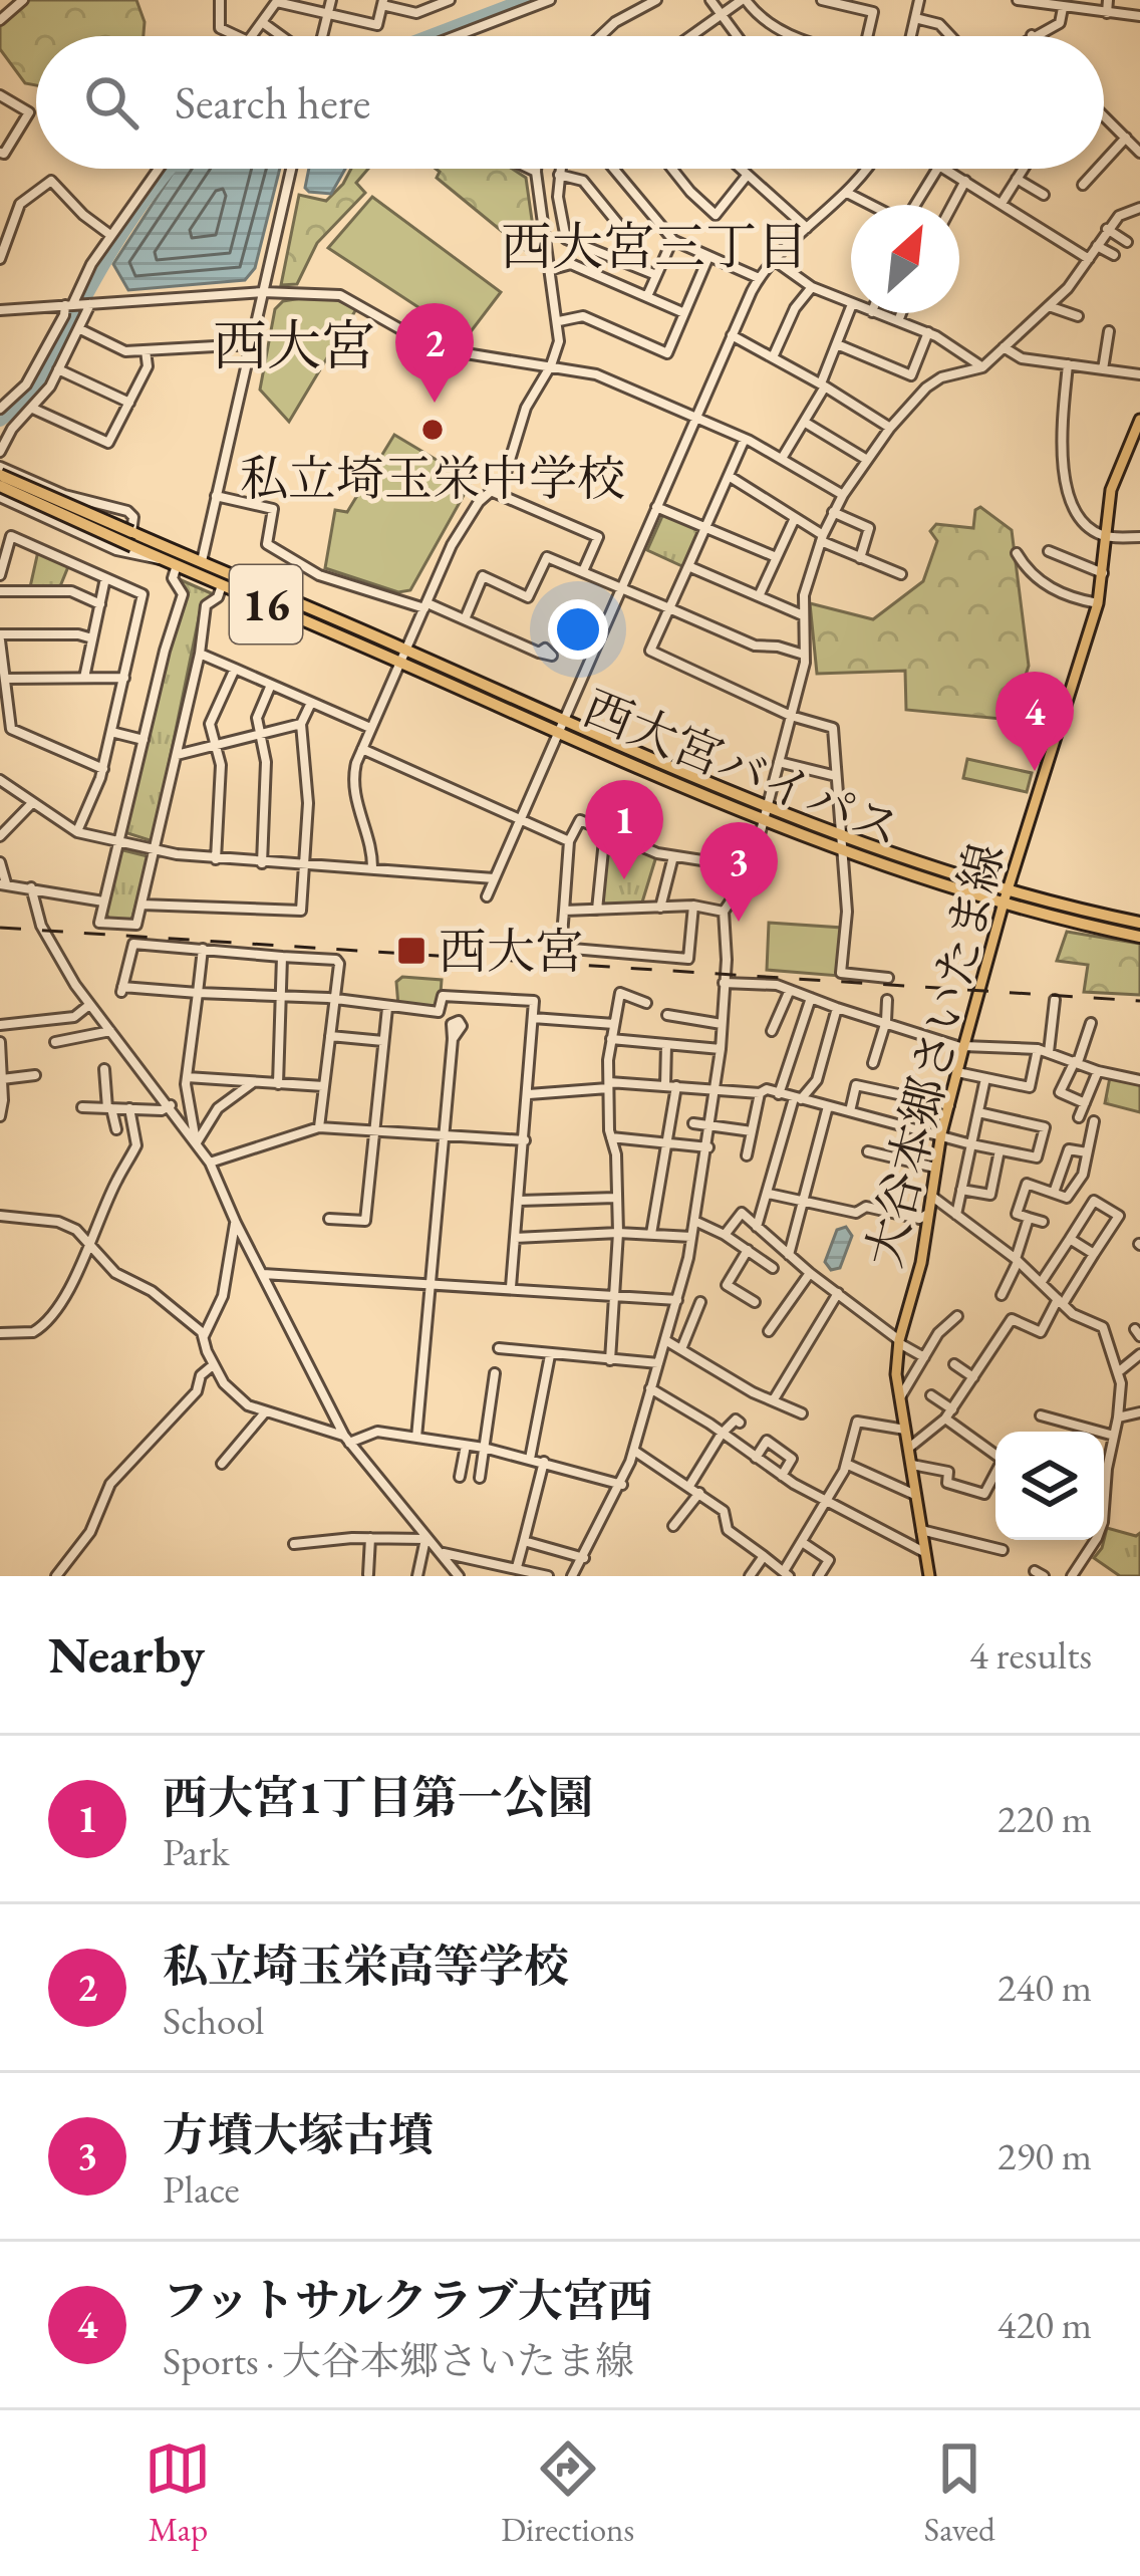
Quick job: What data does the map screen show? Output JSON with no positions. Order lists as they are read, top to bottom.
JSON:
{
  "streets": {
    "highway": ["16", "西大宮バイパス"],
    "main road": ["大谷本郷さいたま線"]
  },
  "crossings": [
    ["西大宮バイパス", "大谷本郷さいたま線"]
  ],
  "districts": ["西大宮三丁目", "西大宮"],
  "places": {
    "other": ["私立埼玉栄中学校"],
    "transit": ["西大宮"]
  },
  "north": "top right",
  "page": {
    "search": "Search here",
    "pins": [
      "2",
      "4",
      "1",
      "3"
    ],
    "heading": ["Nearby", "4 results"],
    "list": [
      {
        "mark": "1",
        "name": "西大宮1丁目第一公園",
        "note": "Park",
        "value": "220 m"
      },
      {
        "mark": "2",
        "name": "私立埼玉栄高等学校",
        "note": "School",
        "value": "240 m"
      },
      {
        "mark": "3",
        "name": "方墳大塚古墳",
        "note": "Place",
        "value": "290 m"
      },
      {
        "mark": "4",
        "name": "フットサルクラブ大宮西",
        "note": "Sports · 大谷本郷さいたま線",
        "value": "420 m"
      }
    ],
    "nav": ["Map", "Directions", "Saved"]
  }
}
